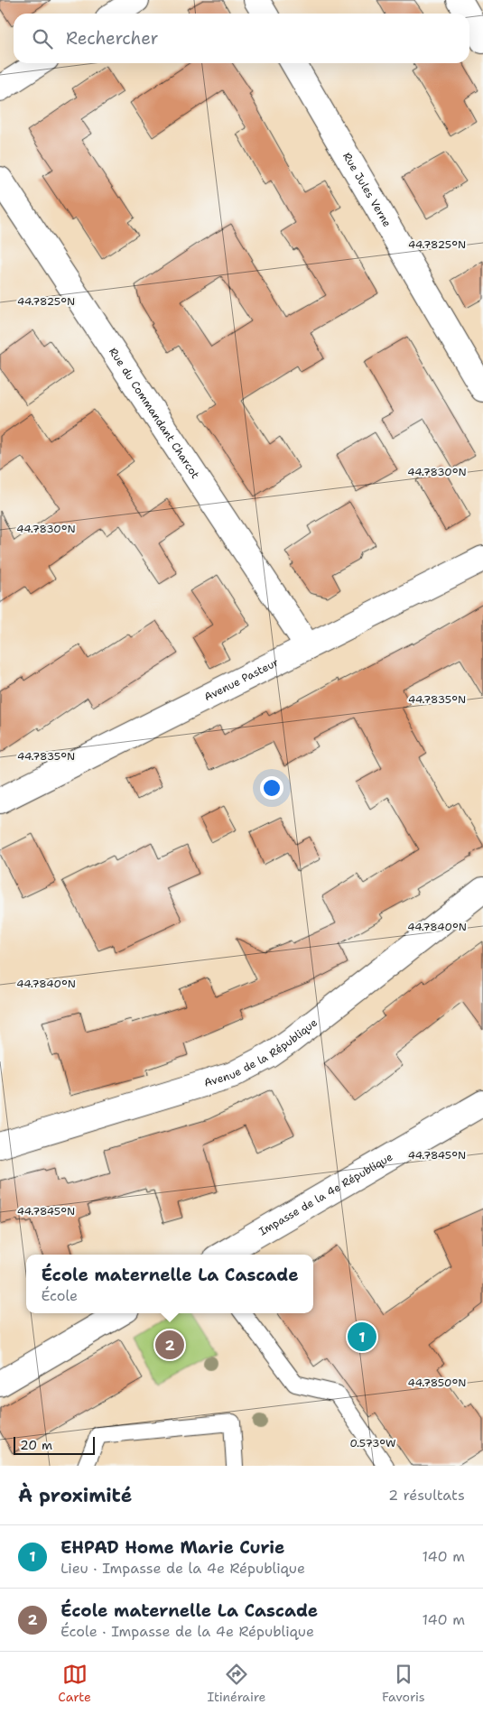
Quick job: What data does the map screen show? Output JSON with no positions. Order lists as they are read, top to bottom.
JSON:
{
  "streets": {
    "street": [
      "Rue Jules Verne",
      "Rue du Commandant Charcot",
      "Avenue Pasteur",
      "Avenue de la République",
      "Impasse de la 4e République"
    ]
  },
  "crossings": [
    ["Rue du Commandant Charcot", "Avenue Pasteur"]
  ],
  "scale_bar": "20 m",
  "page": {
    "search": "Rechercher",
    "popup": ["École maternelle La Cascade", "École"],
    "pins": ["1", "2"],
    "scale": "20 m",
    "heading": ["À proximité", "2 résultats"],
    "list": [
      {
        "mark": "1",
        "name": "EHPAD Home Marie Curie",
        "note": "Lieu · Impasse de la 4e République",
        "value": "140 m"
      },
      {
        "mark": "2",
        "name": "École maternelle La Cascade",
        "note": "École · Impasse de la 4e République",
        "value": "140 m"
      }
    ],
    "nav": ["Carte", "Itinéraire", "Favoris"]
  },
  "coordinates": [
    "44.7825°N",
    "44.7830°N",
    "44.7835°N",
    "44.7840°N",
    "44.7845°N",
    "44.7850°N",
    "0.573°W"
  ]
}
